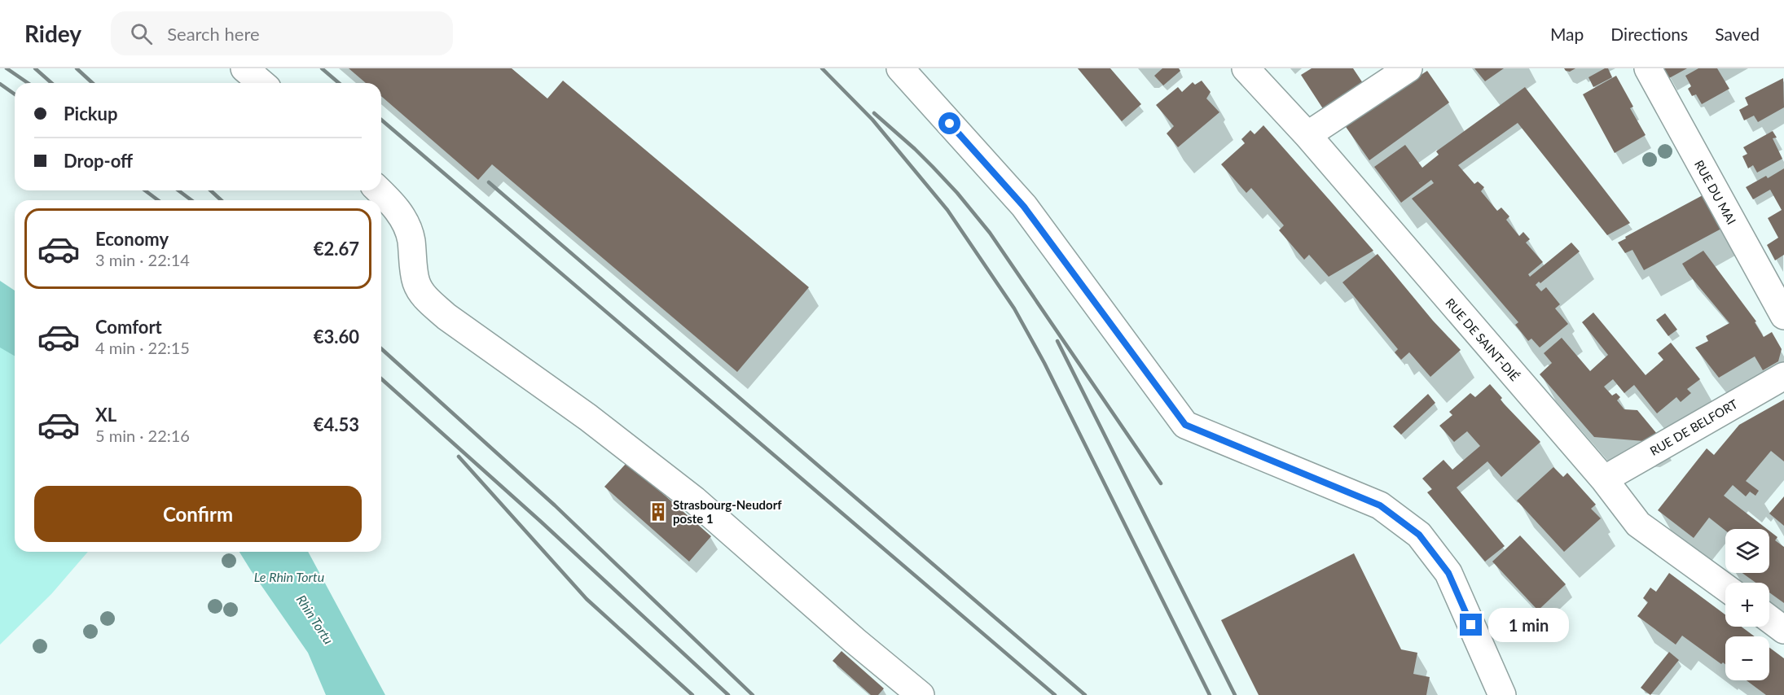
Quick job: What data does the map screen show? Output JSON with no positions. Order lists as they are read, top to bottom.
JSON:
{
  "streets": {
    "street": ["RUE DU MAI", "RUE DE SAINT-DIÉ", "RUE DE BELFORT"]
  },
  "crossings": [
    ["RUE DE SAINT-DIÉ", "RUE DE BELFORT"]
  ],
  "water": ["Le Rhin Tortu", "Rhin Tortu"],
  "places": {
    "building": ["Strasbourg-Neudorf poste 1"]
  },
  "page": {
    "header": "Ridey",
    "search": "Search here",
    "nav": ["Map", "Directions", "Saved"],
    "banner": ["Pickup", "Drop-off"],
    "list": [
      {
        "name": "Economy",
        "note": "3 min · 22:14",
        "value": "€2.67"
      },
      {
        "name": "Comfort",
        "note": "4 min · 22:15",
        "value": "€3.60"
      },
      {
        "name": "XL",
        "note": "5 min · 22:16",
        "value": "€4.53"
      }
    ],
    "buttons": "Confirm",
    "map_buttons": ["+", "−"],
    "bubble": "1 min"
  }
}
